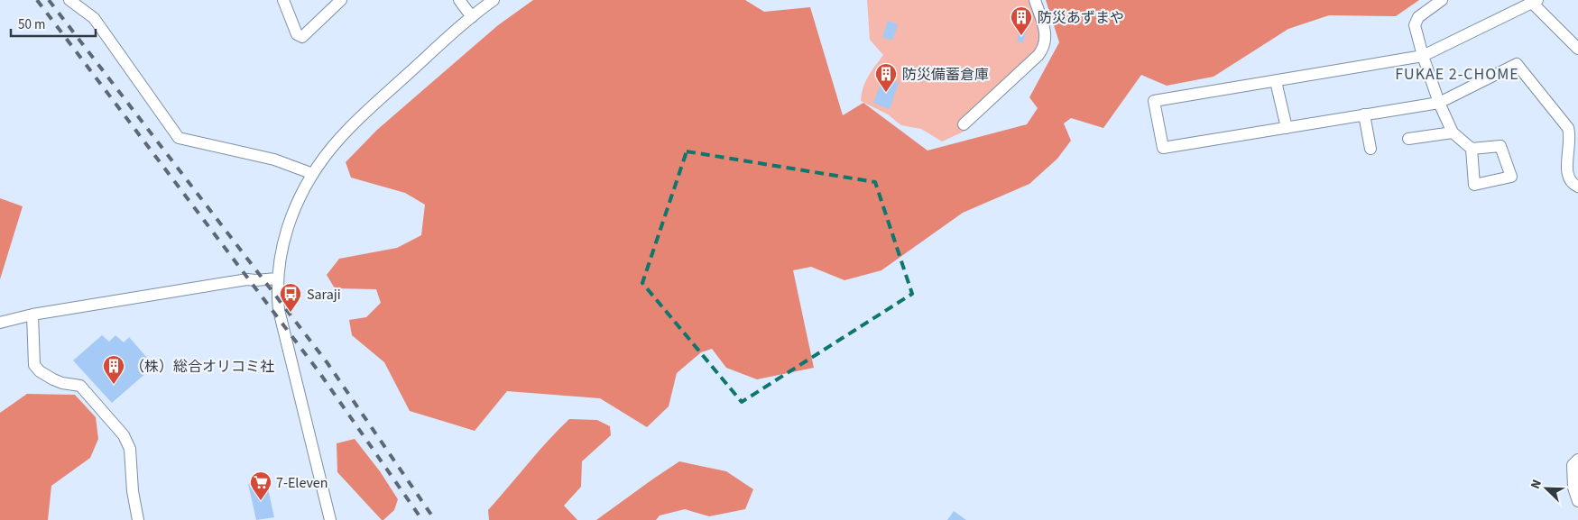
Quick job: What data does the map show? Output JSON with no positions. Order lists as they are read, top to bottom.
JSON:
{
  "districts": ["FUKAE 2-CHOME"],
  "places": {
    "building": ["防災あずまや", "防災備蓄倉庫", "（株）総合オリコミ社"],
    "bus stop": ["Saraji"],
    "supermarket": ["7-Eleven"]
  },
  "scale_bar": "50 m",
  "north": "top left"
}
